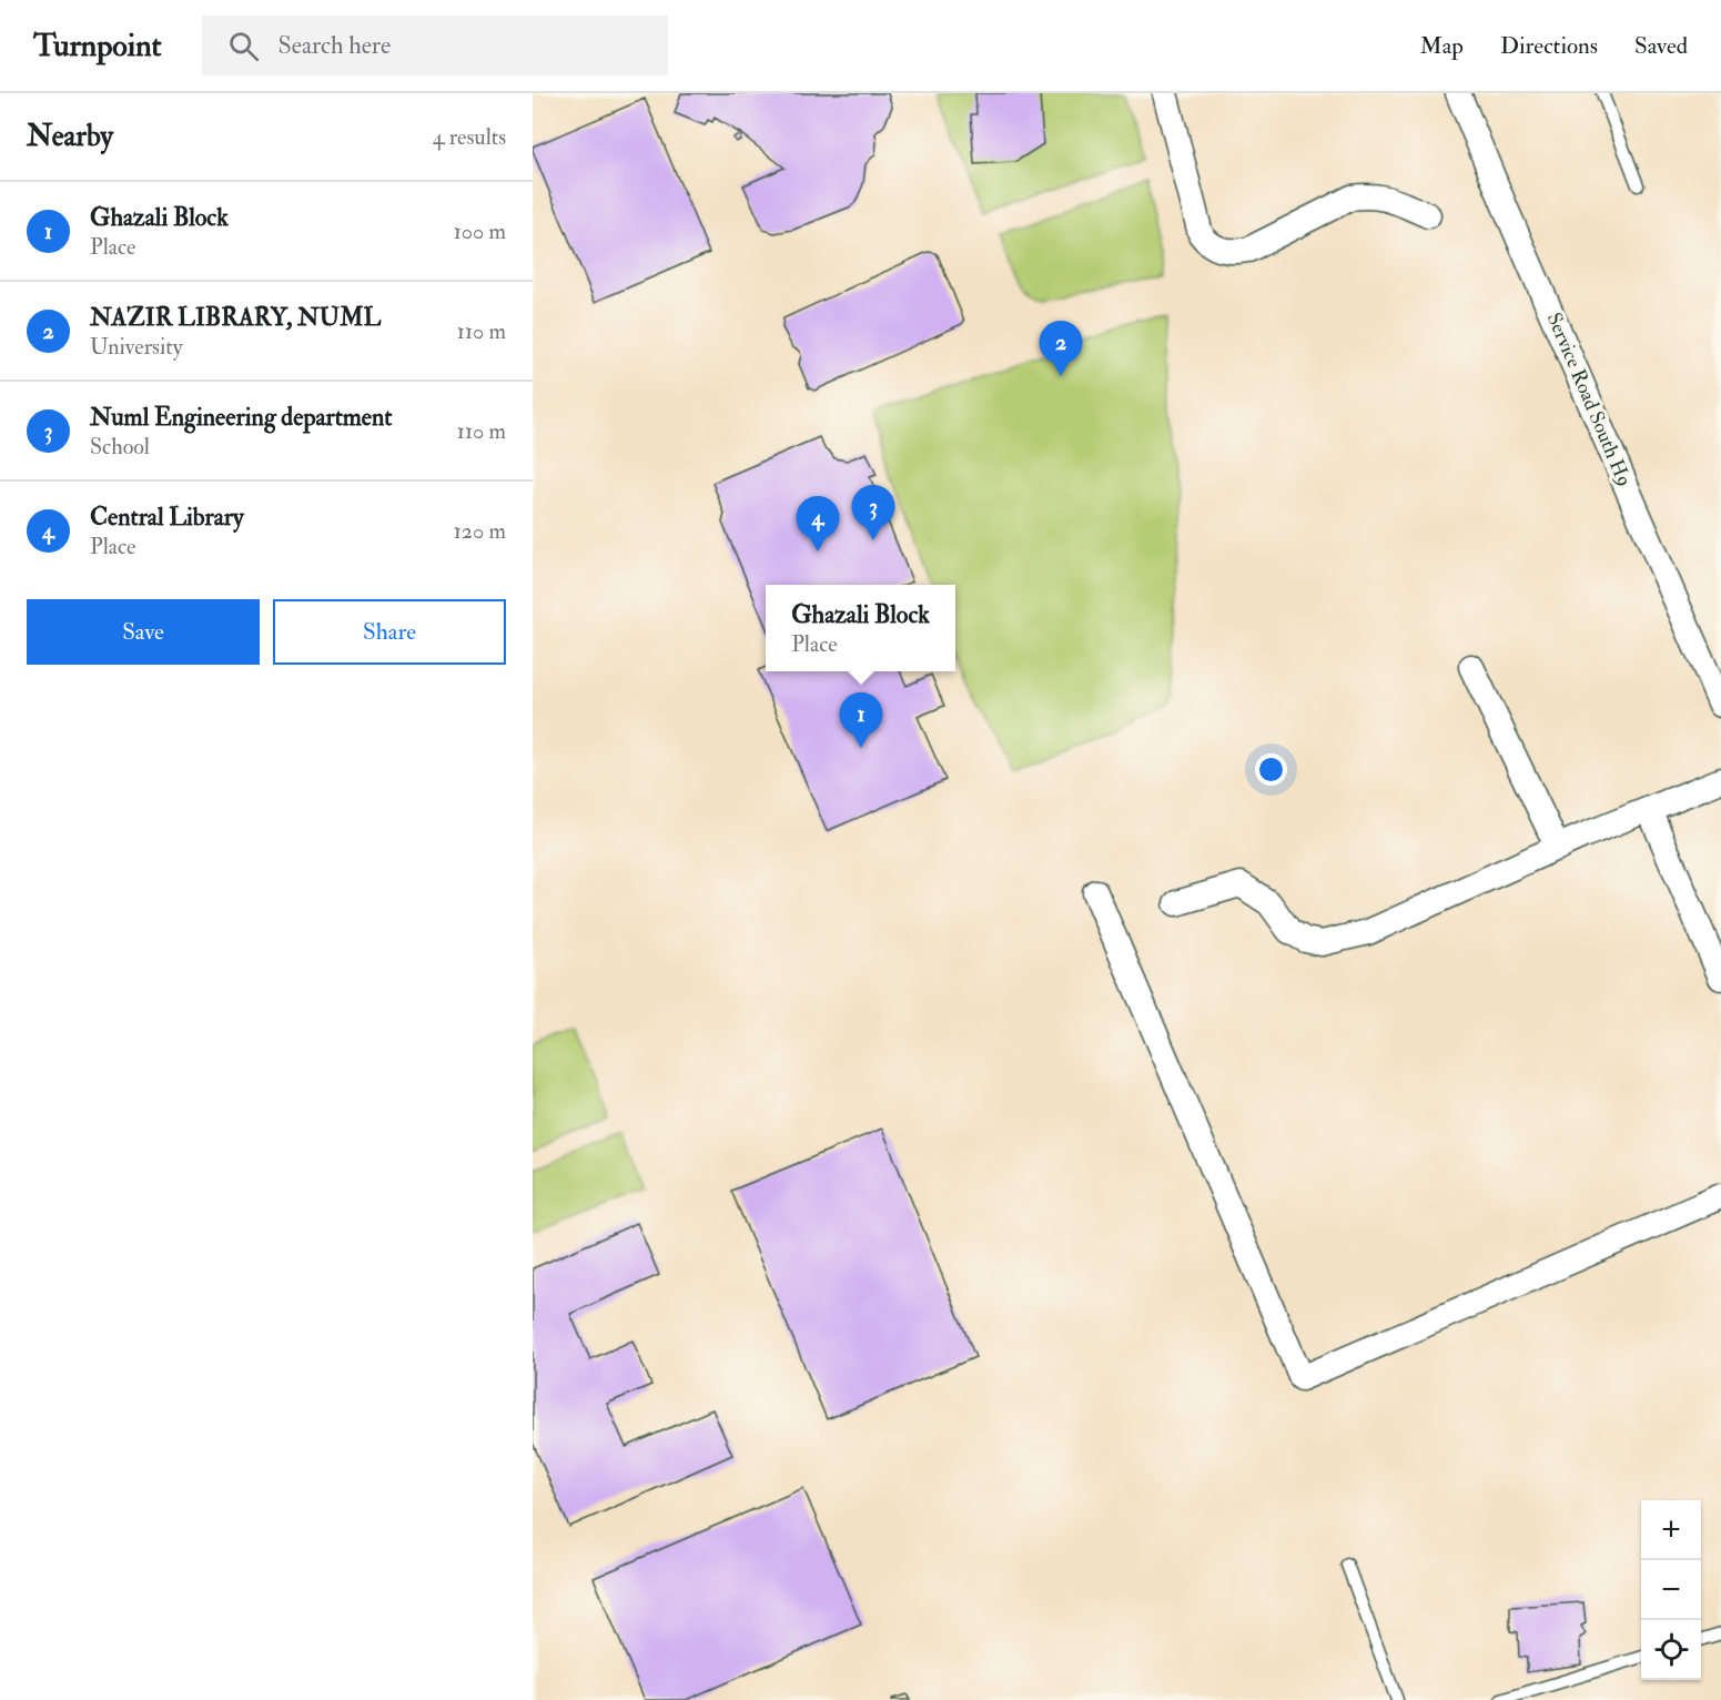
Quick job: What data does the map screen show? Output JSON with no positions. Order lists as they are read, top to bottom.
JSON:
{
  "streets": {
    "street": ["Service Road South H9"]
  },
  "page": {
    "header": "Turnpoint",
    "search": "Search here",
    "nav": ["Map", "Directions", "Saved"],
    "heading": ["Nearby", "4 results"],
    "list": [
      {
        "mark": "1",
        "name": "Ghazali Block",
        "note": "Place",
        "value": "100 m"
      },
      {
        "mark": "2",
        "name": "NAZIR LIBRARY, NUML",
        "note": "University",
        "value": "110 m"
      },
      {
        "mark": "3",
        "name": "Numl Engineering department",
        "note": "School",
        "value": "110 m"
      },
      {
        "mark": "4",
        "name": "Central Library",
        "note": "Place",
        "value": "120 m"
      }
    ],
    "pins": [
      "2",
      "3",
      "4",
      "1"
    ],
    "buttons": ["Save", "Share"],
    "popup": ["Ghazali Block", "Place"],
    "map_buttons": ["+", "−"]
  }
}
